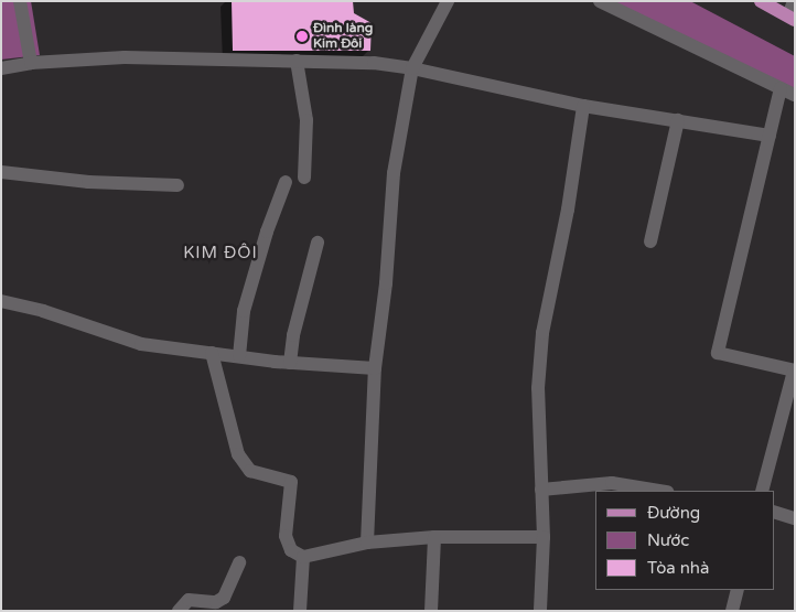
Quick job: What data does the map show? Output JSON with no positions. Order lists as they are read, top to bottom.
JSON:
{
  "districts": ["KIM ĐÔI"],
  "places": ["Đình làng Kim Đôi"],
  "legend": ["Đường", "Nước", "Tòa nhà"]
}
